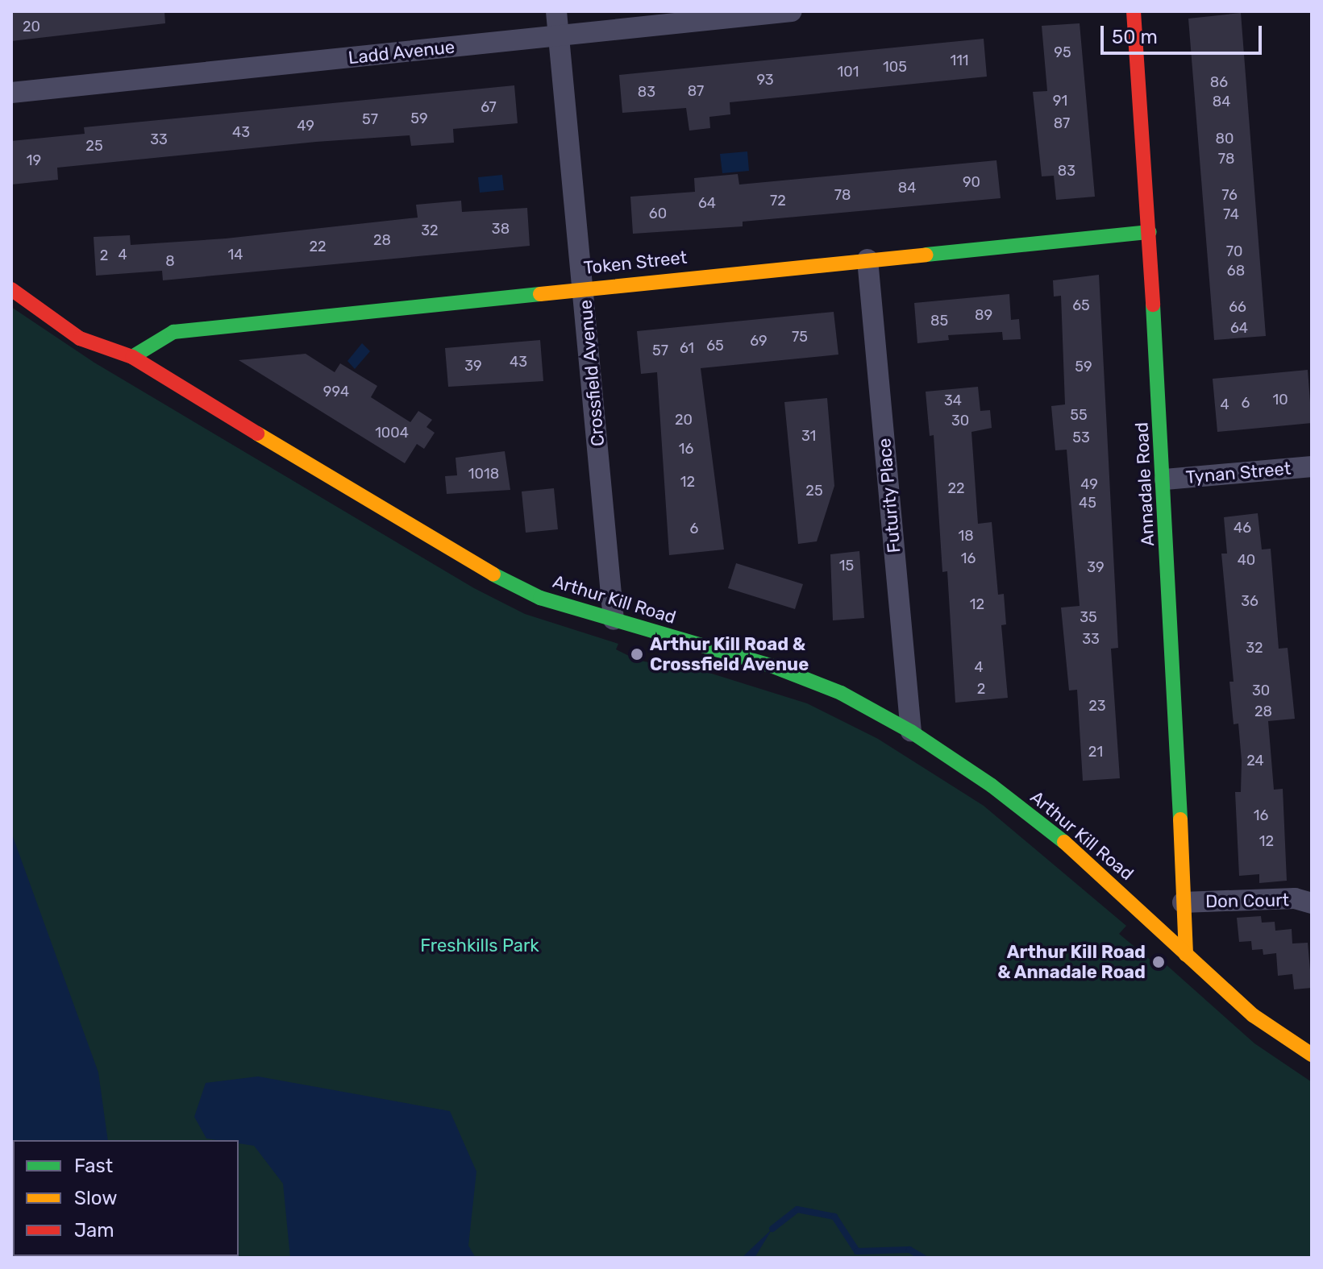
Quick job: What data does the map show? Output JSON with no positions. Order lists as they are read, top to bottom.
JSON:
{
  "streets": {
    "street": [
      "Ladd Avenue",
      "Token Street",
      "Crossfield Avenue",
      "Tynan Street",
      "Annadale Road",
      "Futurity Place",
      "Arthur Kill Road",
      "Don Court"
    ]
  },
  "crossings": [
    ["Ladd Avenue", "Crossfield Avenue"],
    ["Token Street", "Crossfield Avenue"],
    ["Token Street", "Annadale Road"],
    ["Token Street", "Futurity Place"],
    ["Token Street", "Arthur Kill Road"],
    ["Crossfield Avenue", "Arthur Kill Road"],
    ["Tynan Street", "Annadale Road"],
    ["Annadale Road", "Arthur Kill Road"],
    ["Annadale Road", "Don Court"],
    ["Futurity Place", "Arthur Kill Road"]
  ],
  "parks": ["Freshkills Park"],
  "places": ["Arthur Kill Road & Crossfield Avenue", "Arthur Kill Road & Annadale Road"],
  "house_numbers": [
    "20",
    "95",
    "111",
    "105",
    "101",
    "93",
    "86",
    "87",
    "83",
    "91",
    "84",
    "67",
    "59",
    "57",
    "87",
    "49",
    "43",
    "80",
    "33",
    "25",
    "78",
    "19",
    "83",
    "90",
    "84",
    "78",
    "76",
    "72",
    "64",
    "60",
    "74",
    "38",
    "32",
    "28",
    "22",
    "70",
    "4",
    "14",
    "2",
    "8",
    "68",
    "65",
    "66",
    "89",
    "85",
    "64",
    "75",
    "69",
    "65",
    "61",
    "57",
    "43",
    "39",
    "59",
    "994",
    "10",
    "34",
    "6",
    "4",
    "55",
    "20",
    "30",
    "1004",
    "31",
    "53",
    "16",
    "1018",
    "12",
    "49",
    "22",
    "25",
    "45",
    "46",
    "6",
    "18",
    "16",
    "40",
    "15",
    "39",
    "36",
    "12",
    "35",
    "33",
    "32",
    "4",
    "2",
    "30",
    "23",
    "28",
    "21",
    "24",
    "16",
    "12"
  ],
  "legend": ["Fast", "Slow", "Jam"],
  "scale_bar": "50 m"
}
